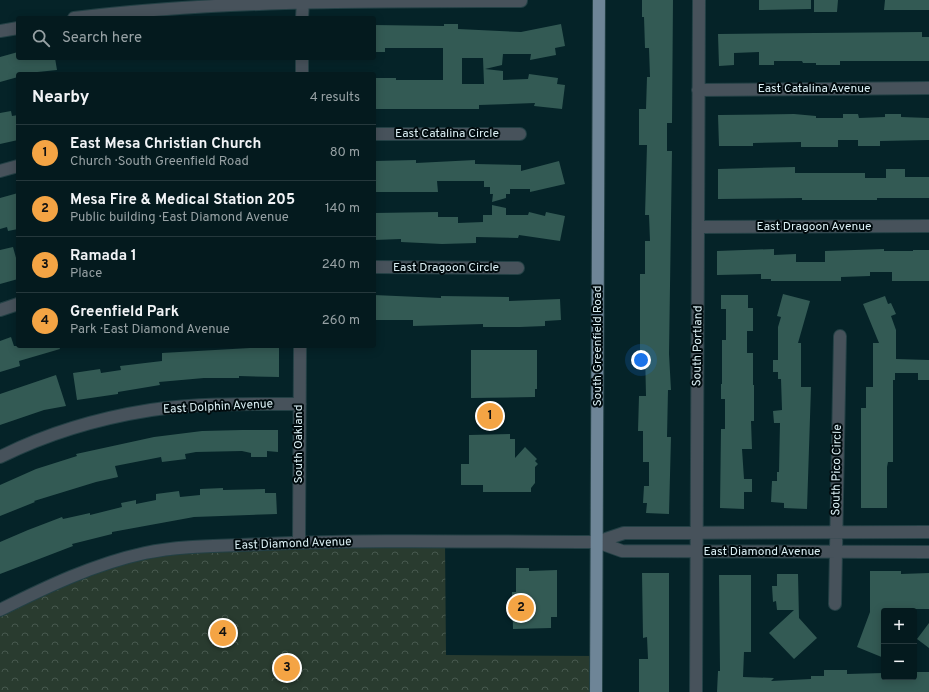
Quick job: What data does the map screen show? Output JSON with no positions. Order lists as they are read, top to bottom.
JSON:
{
  "streets": {
    "main road": ["South Greenfield Road"],
    "street": [
      "East Catalina Avenue",
      "East Catalina Circle",
      "East Dragoon Avenue",
      "East Dragoon Circle",
      "South Portland",
      "East Dolphin Avenue",
      "South Oakland",
      "South Pico Circle",
      "East Diamond Avenue"
    ]
  },
  "crossings": [
    ["East Catalina Avenue", "South Portland"],
    ["East Dragoon Avenue", "South Portland"],
    ["South Greenfield Road", "East Diamond Avenue"],
    ["South Portland", "East Diamond Avenue"],
    ["East Dolphin Avenue", "South Oakland"],
    ["South Oakland", "East Diamond Avenue"],
    ["South Pico Circle", "East Diamond Avenue"]
  ],
  "page": {
    "search": "Search here",
    "heading": ["Nearby", "4 results"],
    "list": [
      {
        "mark": "1",
        "name": "East Mesa Christian Church",
        "note": "Church · South Greenfield Road",
        "value": "80 m"
      },
      {
        "mark": "2",
        "name": "Mesa Fire & Medical Station 205",
        "note": "Public building · East Diamond Avenue",
        "value": "140 m"
      },
      {
        "mark": "3",
        "name": "Ramada 1",
        "note": "Place",
        "value": "240 m"
      },
      {
        "mark": "4",
        "name": "Greenfield Park",
        "note": "Park · East Diamond Avenue",
        "value": "260 m"
      }
    ],
    "pins": [
      "1",
      "2",
      "4",
      "3"
    ],
    "map_buttons": ["+", "−"]
  }
}
